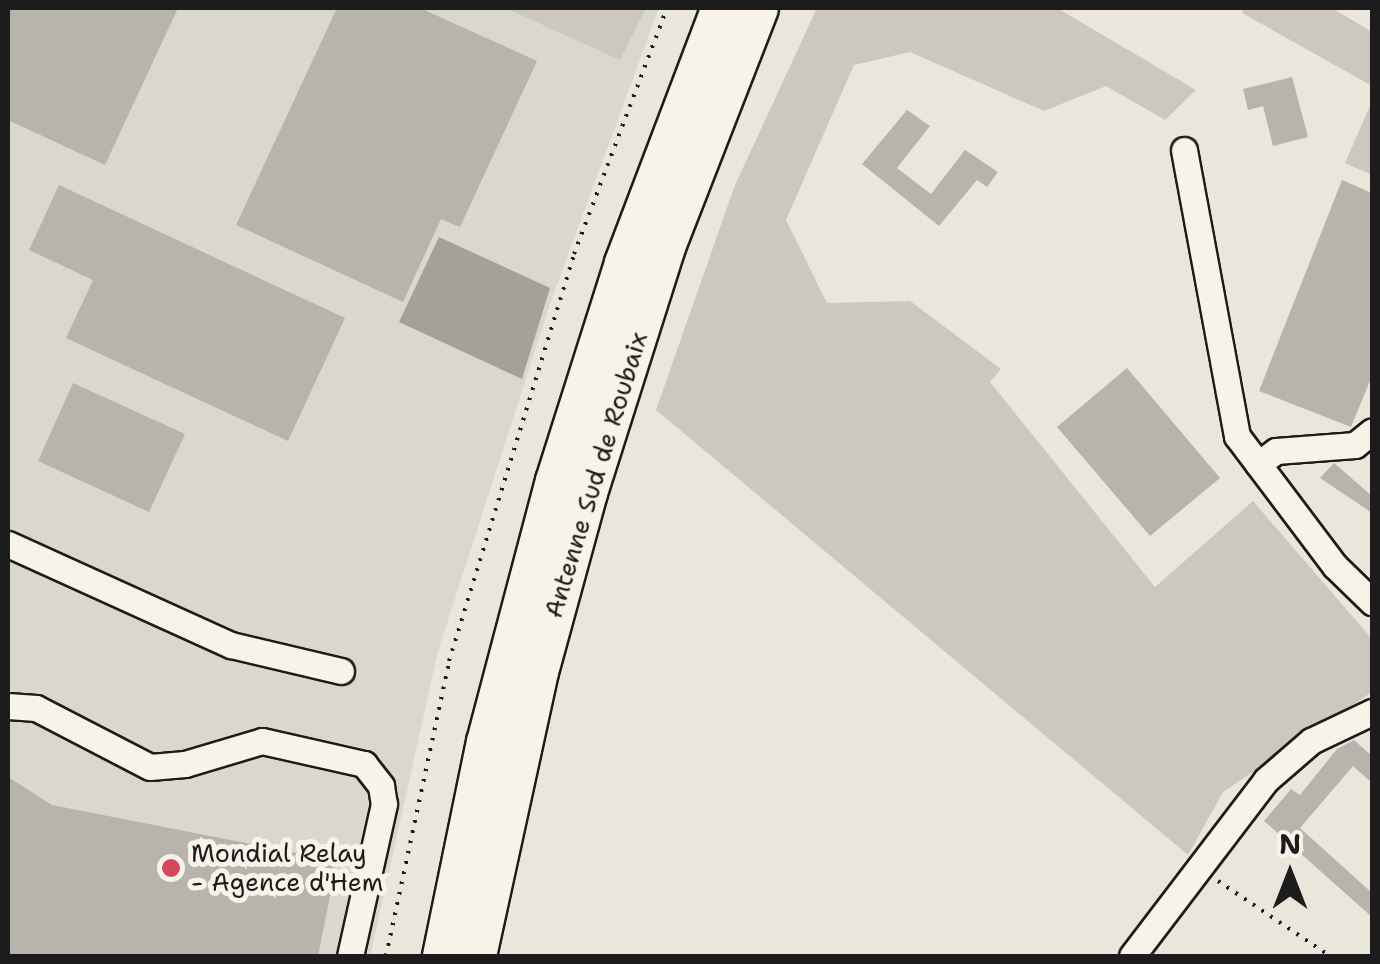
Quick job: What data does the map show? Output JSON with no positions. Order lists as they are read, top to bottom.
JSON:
{
  "streets": {
    "highway": ["Antenne Sud de Roubaix"]
  },
  "places": ["Mondial Relay - Agence d'Hem"],
  "north": "top"
}
